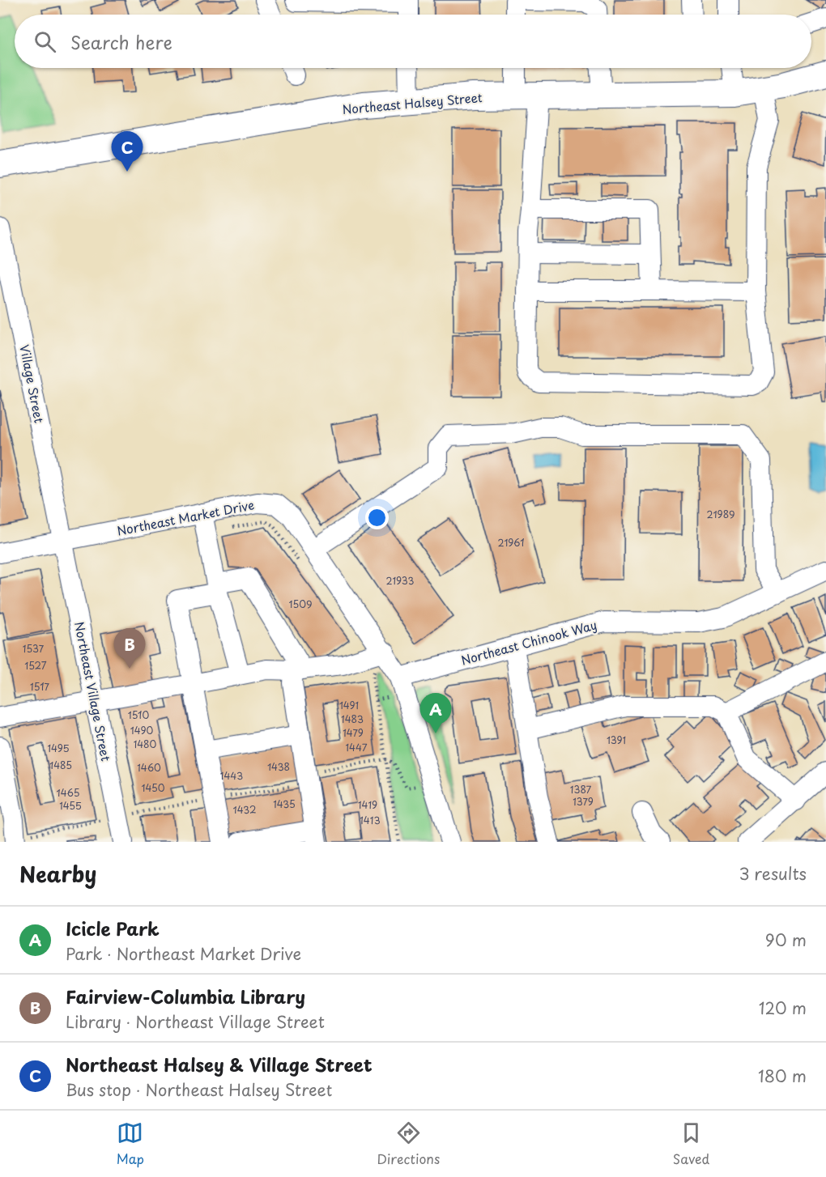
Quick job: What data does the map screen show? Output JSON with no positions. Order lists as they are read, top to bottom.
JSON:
{
  "streets": {
    "main road": ["Northeast Halsey Street"],
    "street": [
      "Village Street",
      "Northeast Market Drive",
      "Northeast Chinook Way",
      "Northeast Village Street"
    ]
  },
  "crossings": [
    ["Village Street", "Northeast Market Drive"],
    ["Village Street", "Northeast Village Street"],
    ["Northeast Market Drive", "Northeast Village Street"]
  ],
  "house_numbers": [
    "21989",
    "21961",
    "21933",
    "1509",
    "1537",
    "1527",
    "1517",
    "1491",
    "1510",
    "1483",
    "1490",
    "1479",
    "1391",
    "1480",
    "1447",
    "1495",
    "1485",
    "1438",
    "1460",
    "1443",
    "1450",
    "1387",
    "1465",
    "1379",
    "1435",
    "1419",
    "1455",
    "1432",
    "1413"
  ],
  "page": {
    "search": "Search here",
    "pins": ["C", "B", "A"],
    "heading": ["Nearby", "3 results"],
    "list": [
      {
        "mark": "A",
        "name": "Icicle Park",
        "note": "Park · Northeast Market Drive",
        "value": "90 m"
      },
      {
        "mark": "B",
        "name": "Fairview-Columbia Library",
        "note": "Library · Northeast Village Street",
        "value": "120 m"
      },
      {
        "mark": "C",
        "name": "Northeast Halsey & Village Street",
        "note": "Bus stop · Northeast Halsey Street",
        "value": "180 m"
      }
    ],
    "nav": ["Map", "Directions", "Saved"]
  }
}
